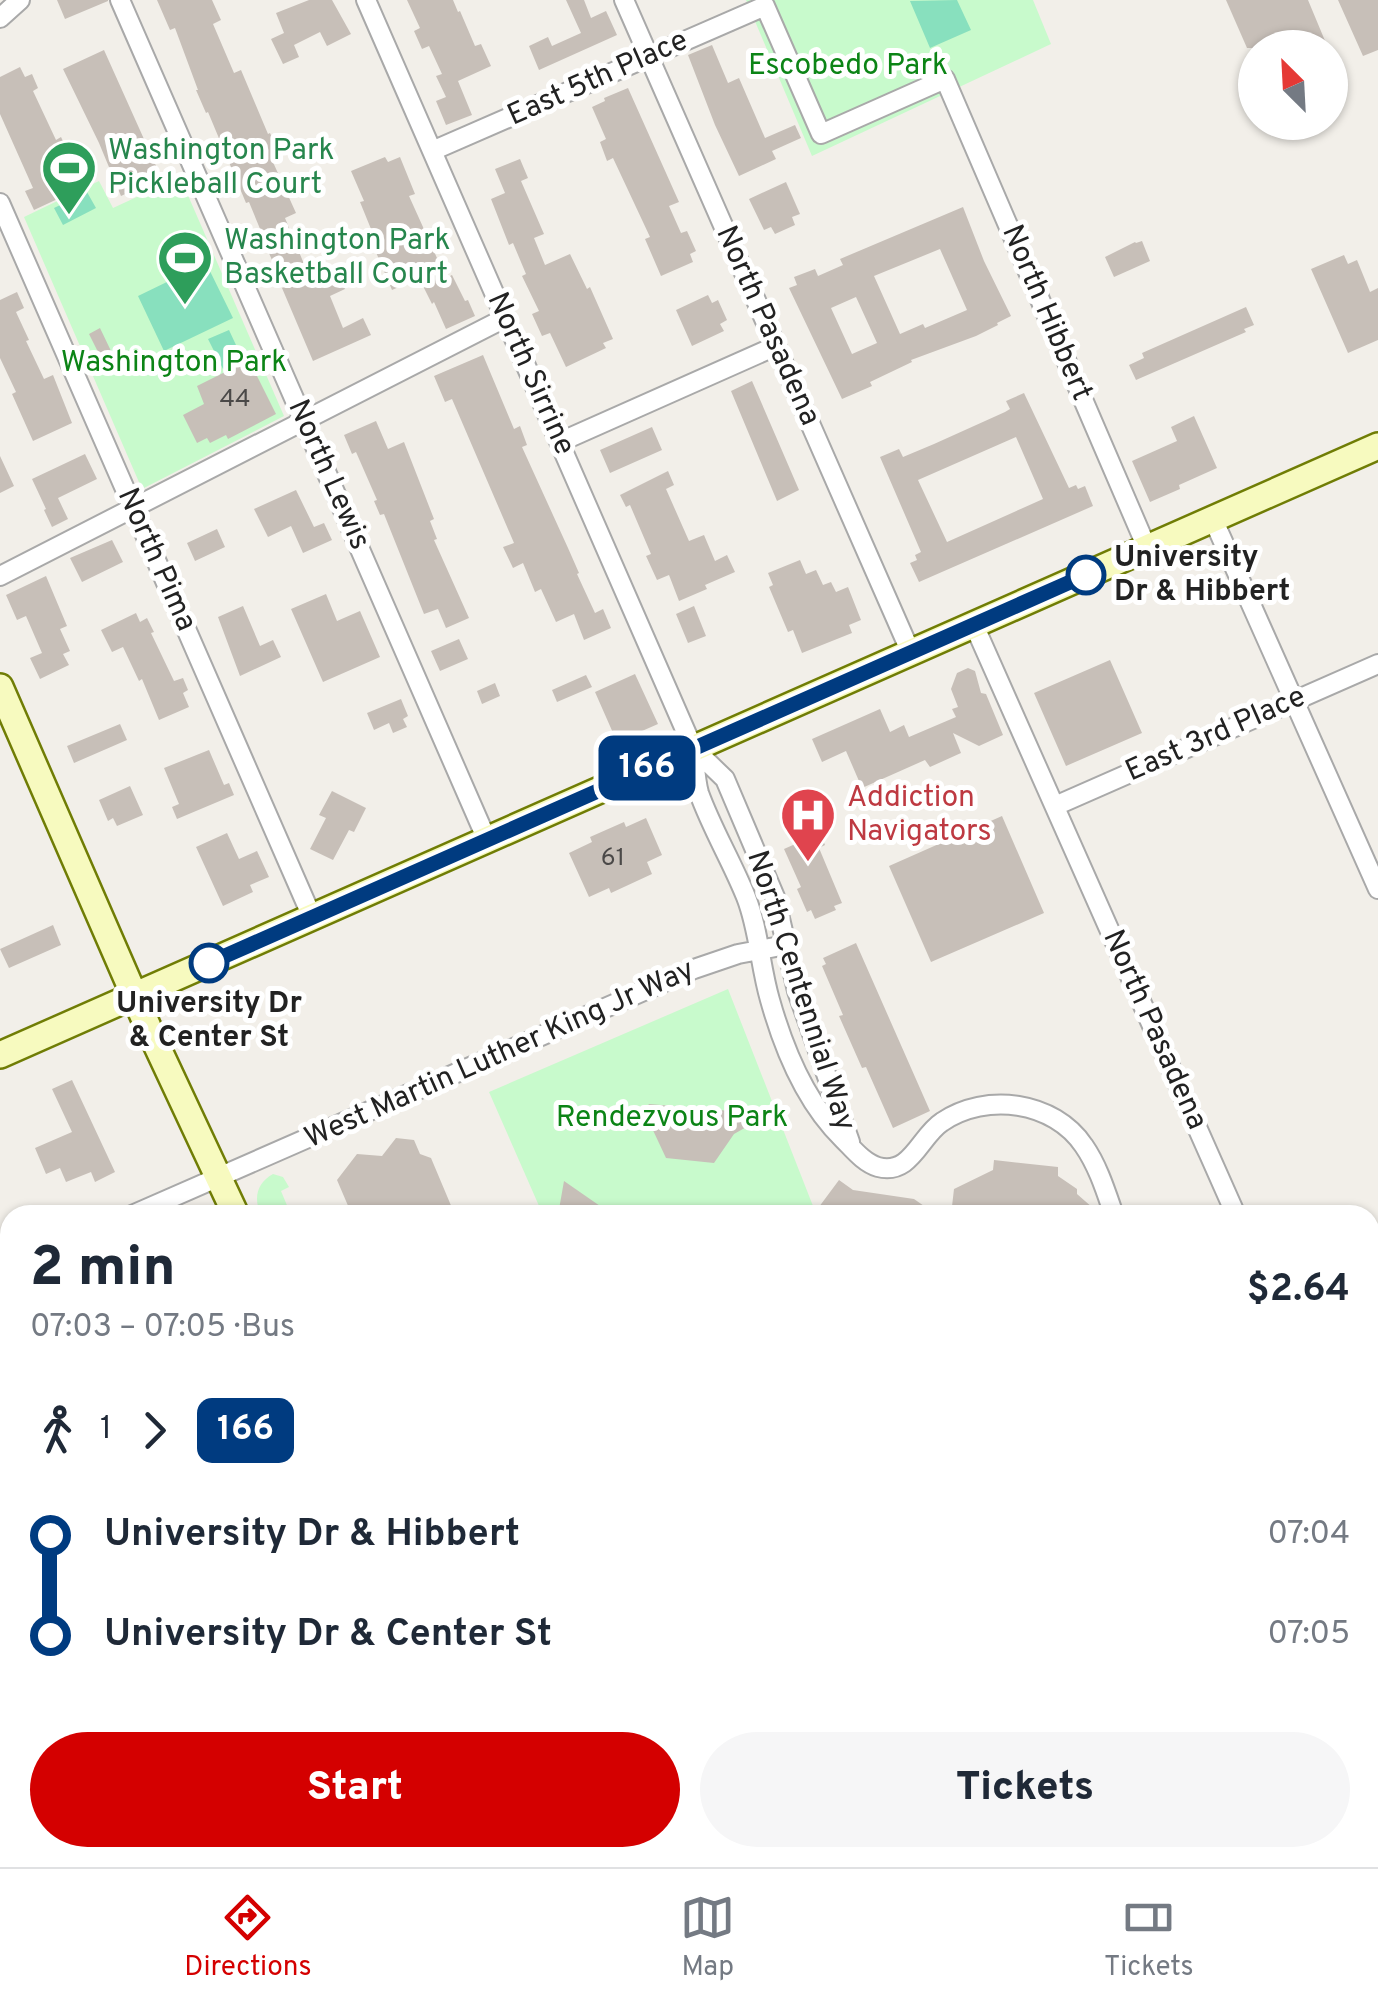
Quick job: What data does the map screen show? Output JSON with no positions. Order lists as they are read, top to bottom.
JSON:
{
  "streets": {
    "street": [
      "East 5th Place",
      "North Hibbert",
      "North Pasadena",
      "North Sirrine",
      "North Lewis",
      "North Pima",
      "East 3rd Place",
      "North Centennial Way",
      "West Martin Luther King Jr Way"
    ]
  },
  "crossings": [
    ["East 5th Place", "North Hibbert"],
    ["East 5th Place", "North Pasadena"],
    ["East 5th Place", "North Sirrine"],
    ["North Pasadena", "East 3rd Place"],
    ["North Sirrine", "North Centennial Way"],
    ["North Centennial Way", "West Martin Luther King Jr Way"]
  ],
  "parks": ["Escobedo Park", "Washington Park", "Rendezvous Park"],
  "places": {
    "sports": ["Washington Park Pickleball Court", "Washington Park Basketball Court"],
    "other": ["University Dr & Hibbert", "University Dr & Center St"],
    "hospital": ["Addiction Navigators"]
  },
  "lines": ["bus line 166"],
  "house_numbers": ["44", "61"],
  "north": "top left",
  "page": {
    "on_map": "166",
    "heading": ["2 min", "07:03 – 07:05 · Bus", "$2.64"],
    "legs": ["1", "166"],
    "list": [
      {
        "name": "University Dr & Hibbert",
        "value": "07:04"
      },
      {
        "name": "University Dr & Center St",
        "value": "07:05"
      }
    ],
    "buttons": ["Start", "Tickets"],
    "tabs": ["Directions", "Map", "Tickets"]
  }
}
